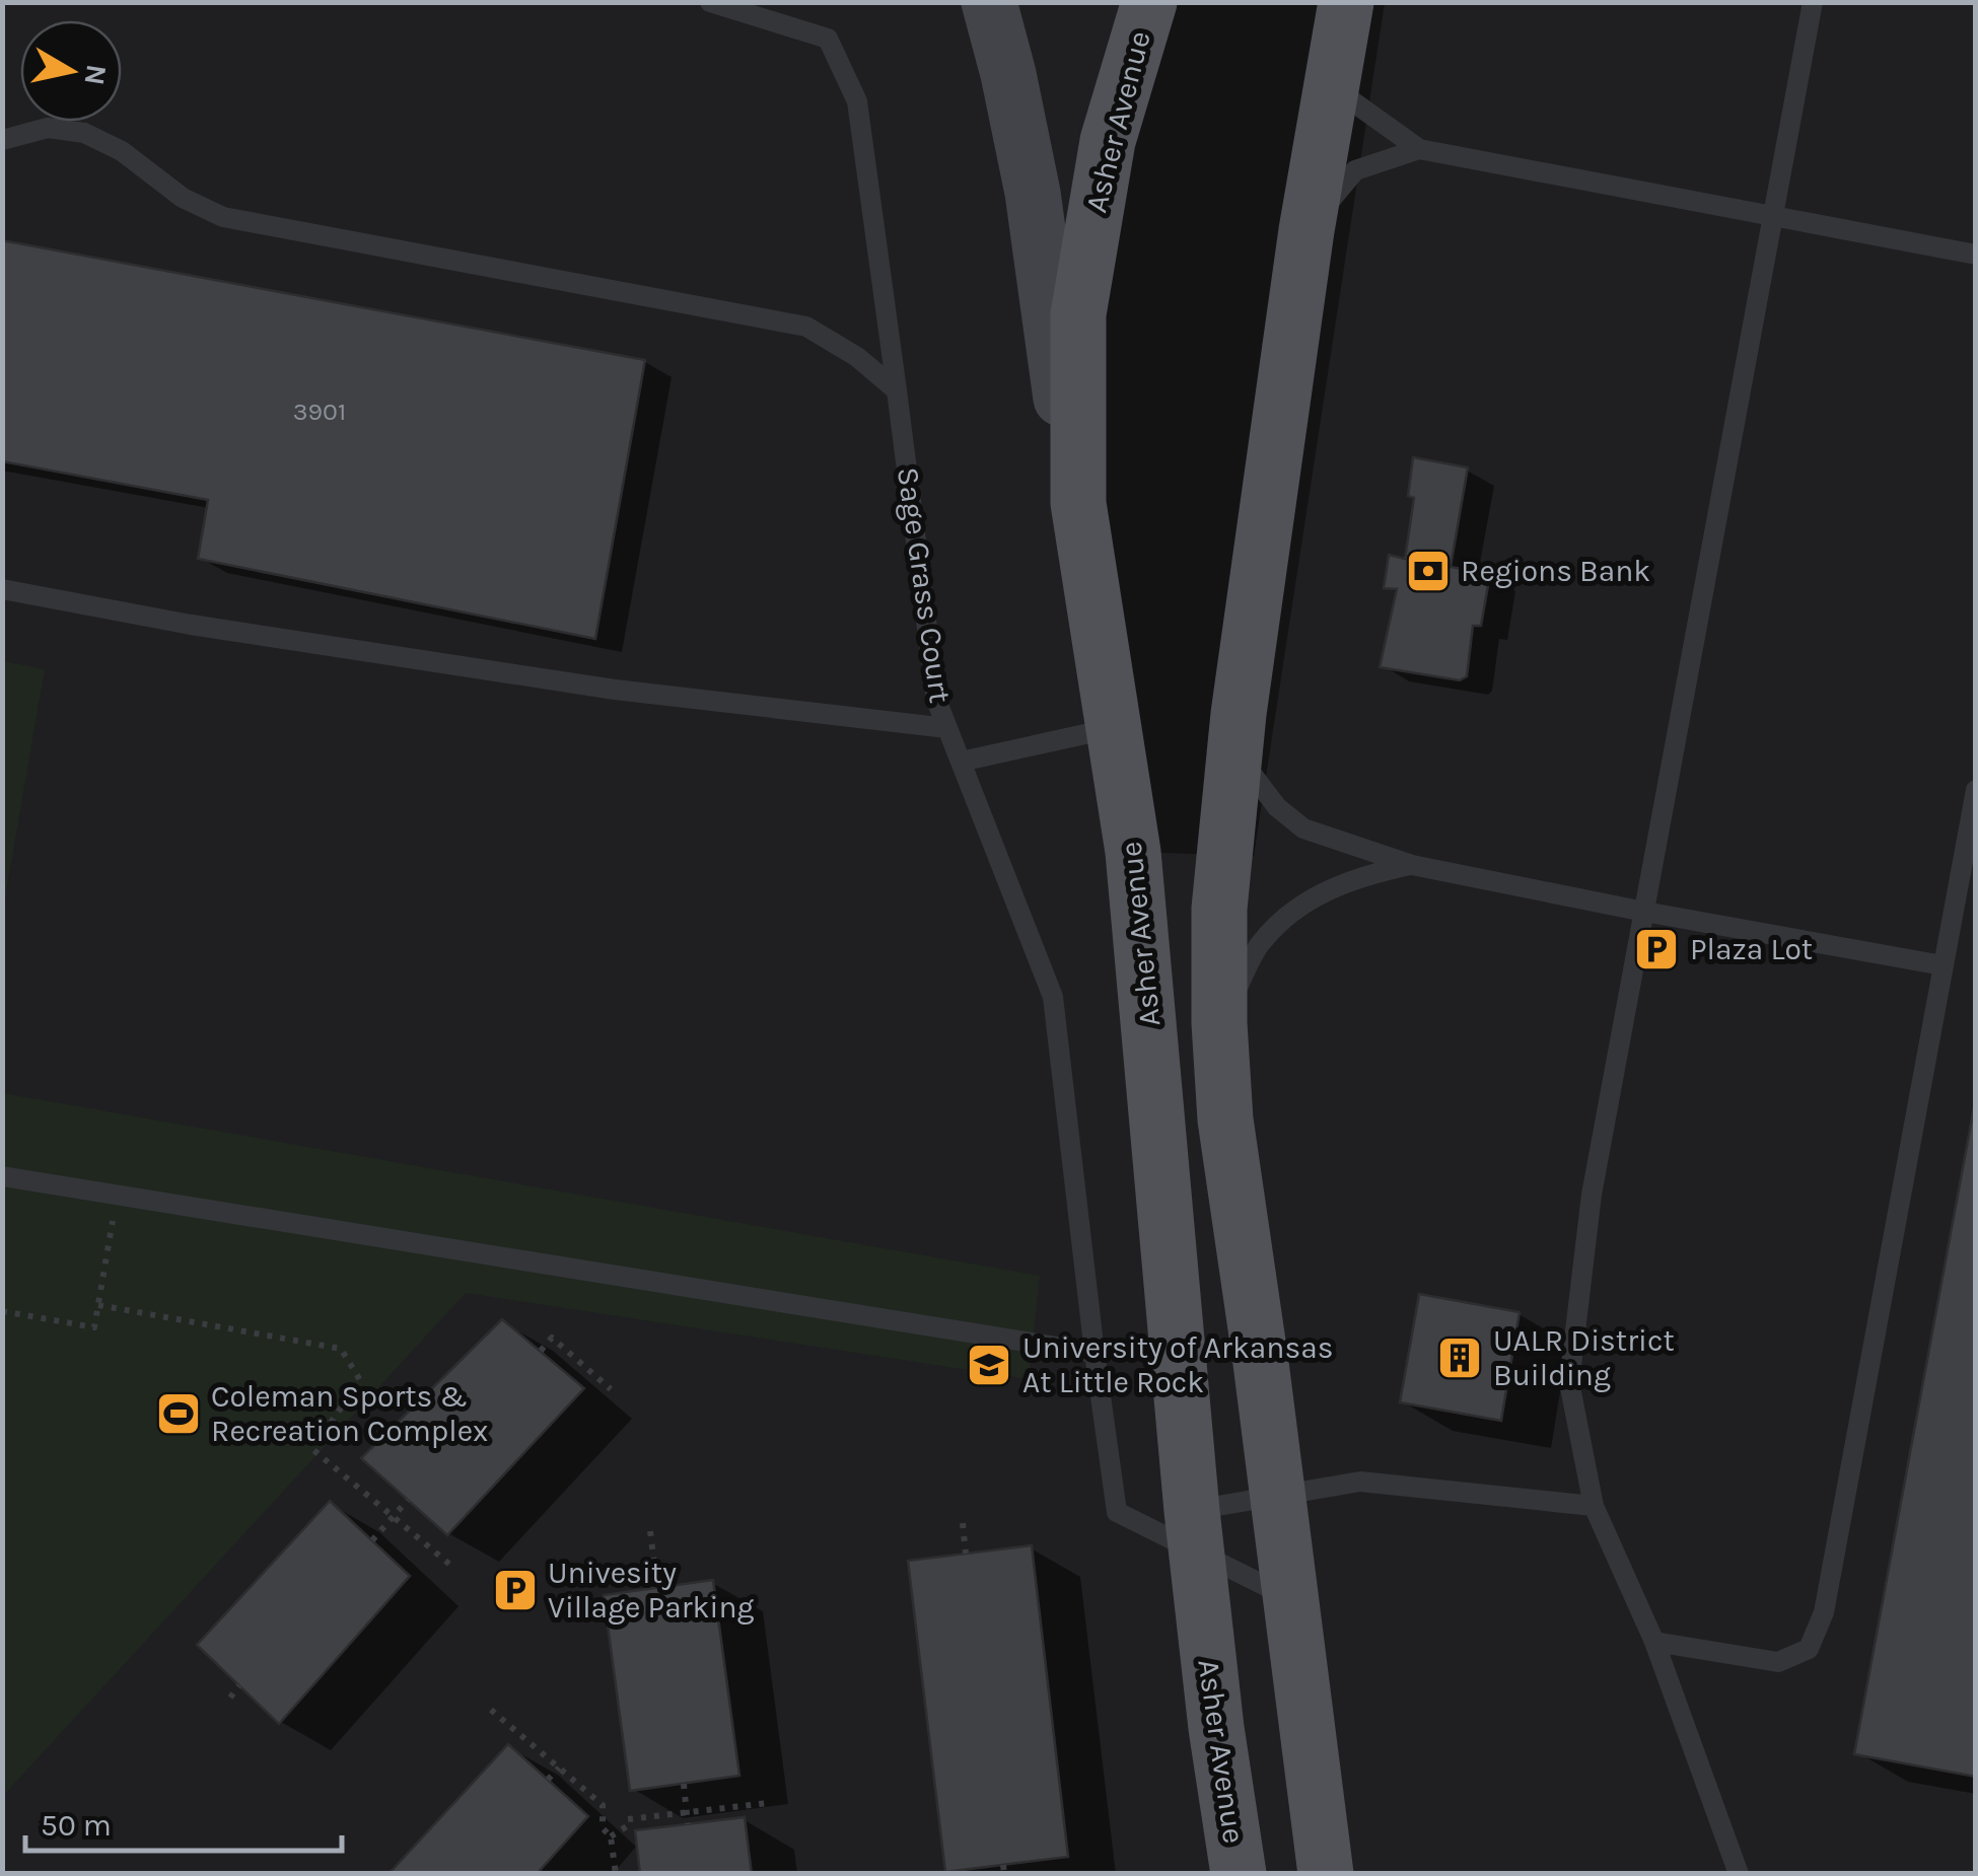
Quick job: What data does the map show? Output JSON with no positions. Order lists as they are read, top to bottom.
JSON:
{
  "streets": {
    "main road": ["Asher Avenue"],
    "lane": ["Sage Grass Court"]
  },
  "crossings": [
    ["Asher Avenue", "Sage Grass Court"]
  ],
  "places": {
    "bank": ["Regions Bank"],
    "parking": ["Plaza Lot", "Univesity Village Parking"],
    "building": ["UALR District Building"],
    "school or university": ["University of Arkansas At Little Rock"],
    "sports": ["Coleman Sports & Recreation Complex"]
  },
  "house_numbers": ["3901"],
  "scale_bar": "50 m",
  "north": "right"
}
